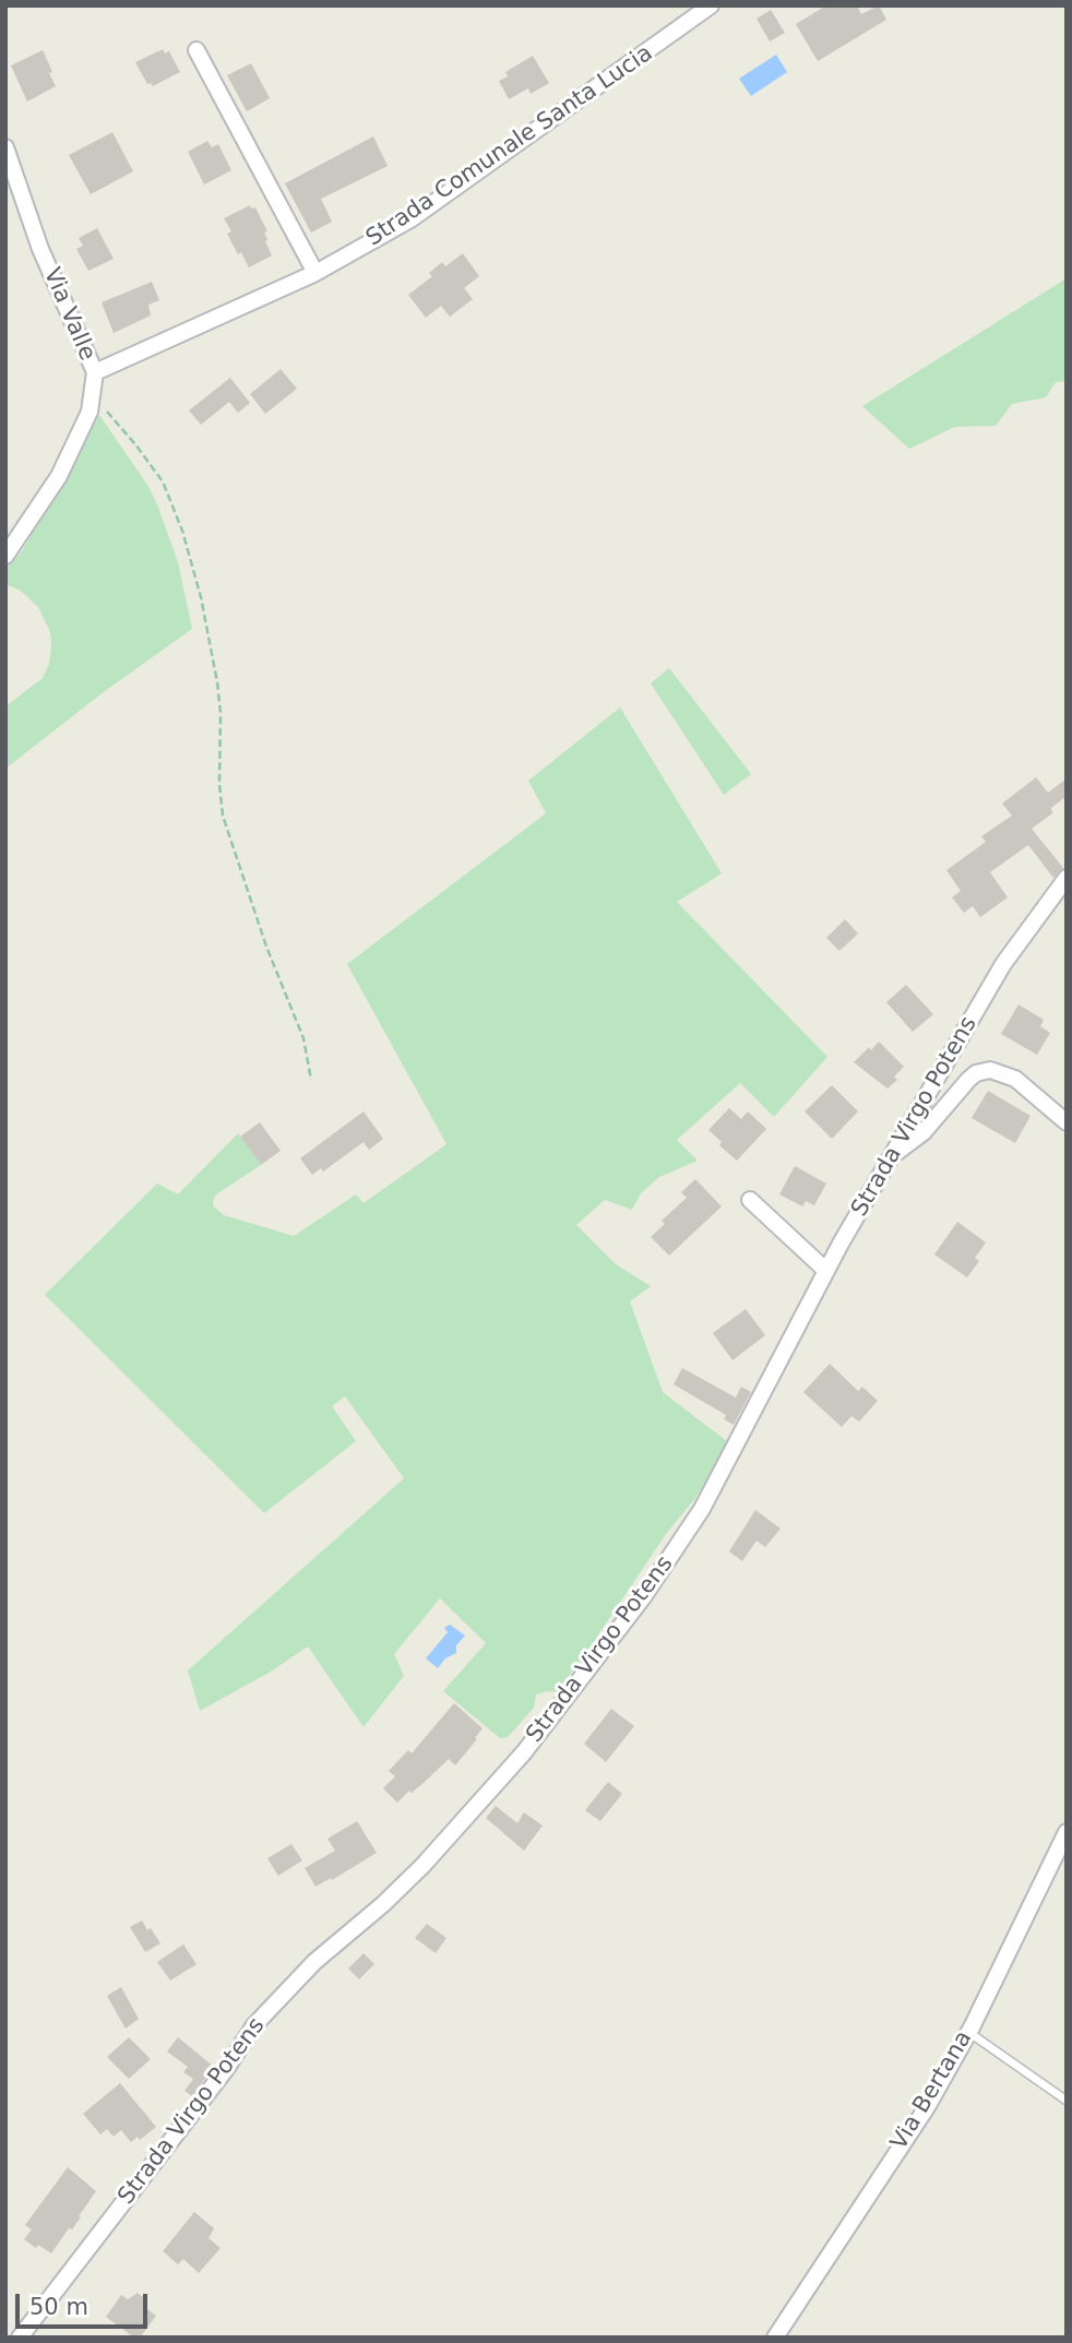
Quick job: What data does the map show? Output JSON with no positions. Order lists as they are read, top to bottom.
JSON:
{
  "streets": {
    "street": [
      "Strada Comunale Santa Lucia",
      "Via Valle",
      "Strada Virgo Potens",
      "Via Bertana"
    ]
  },
  "crossings": [
    ["Strada Comunale Santa Lucia", "Via Valle"]
  ],
  "scale_bar": "50 m"
}
